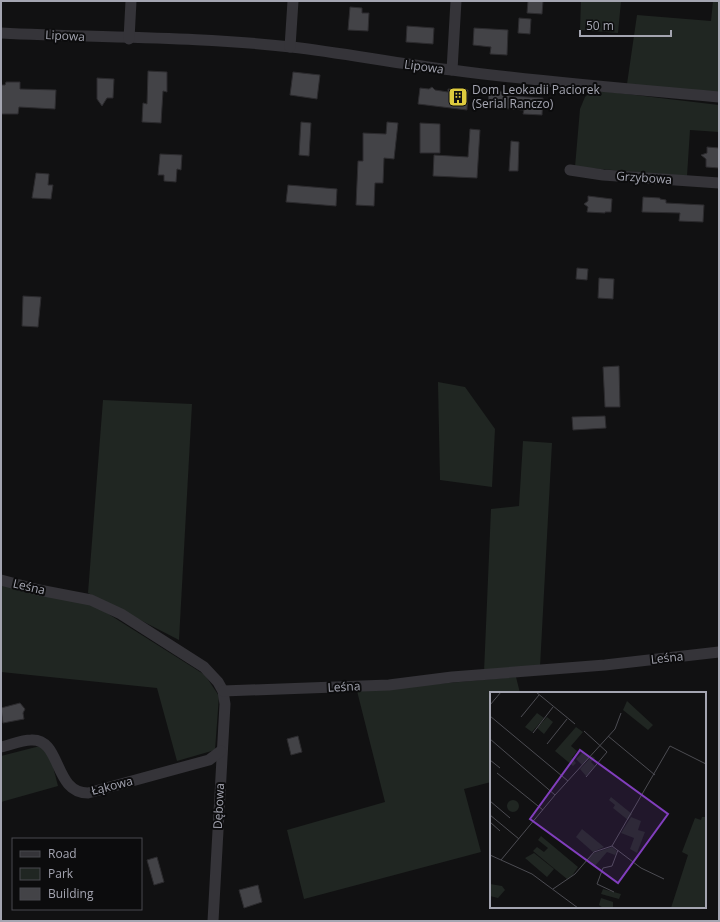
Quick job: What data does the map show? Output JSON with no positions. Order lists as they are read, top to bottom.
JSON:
{
  "streets": {
    "street": [
      "Lipowa",
      "Grzybowa",
      "Leśna",
      "Łąkowa",
      "Dębowa"
    ]
  },
  "crossings": [
    ["Leśna", "Dębowa"],
    ["Łąkowa", "Dębowa"]
  ],
  "places": {
    "building": ["Dom Leokadii Paciorek (Serial Ranczo)"]
  },
  "legend": ["Road", "Park", "Building"],
  "scale_bar": "50 m"
}
